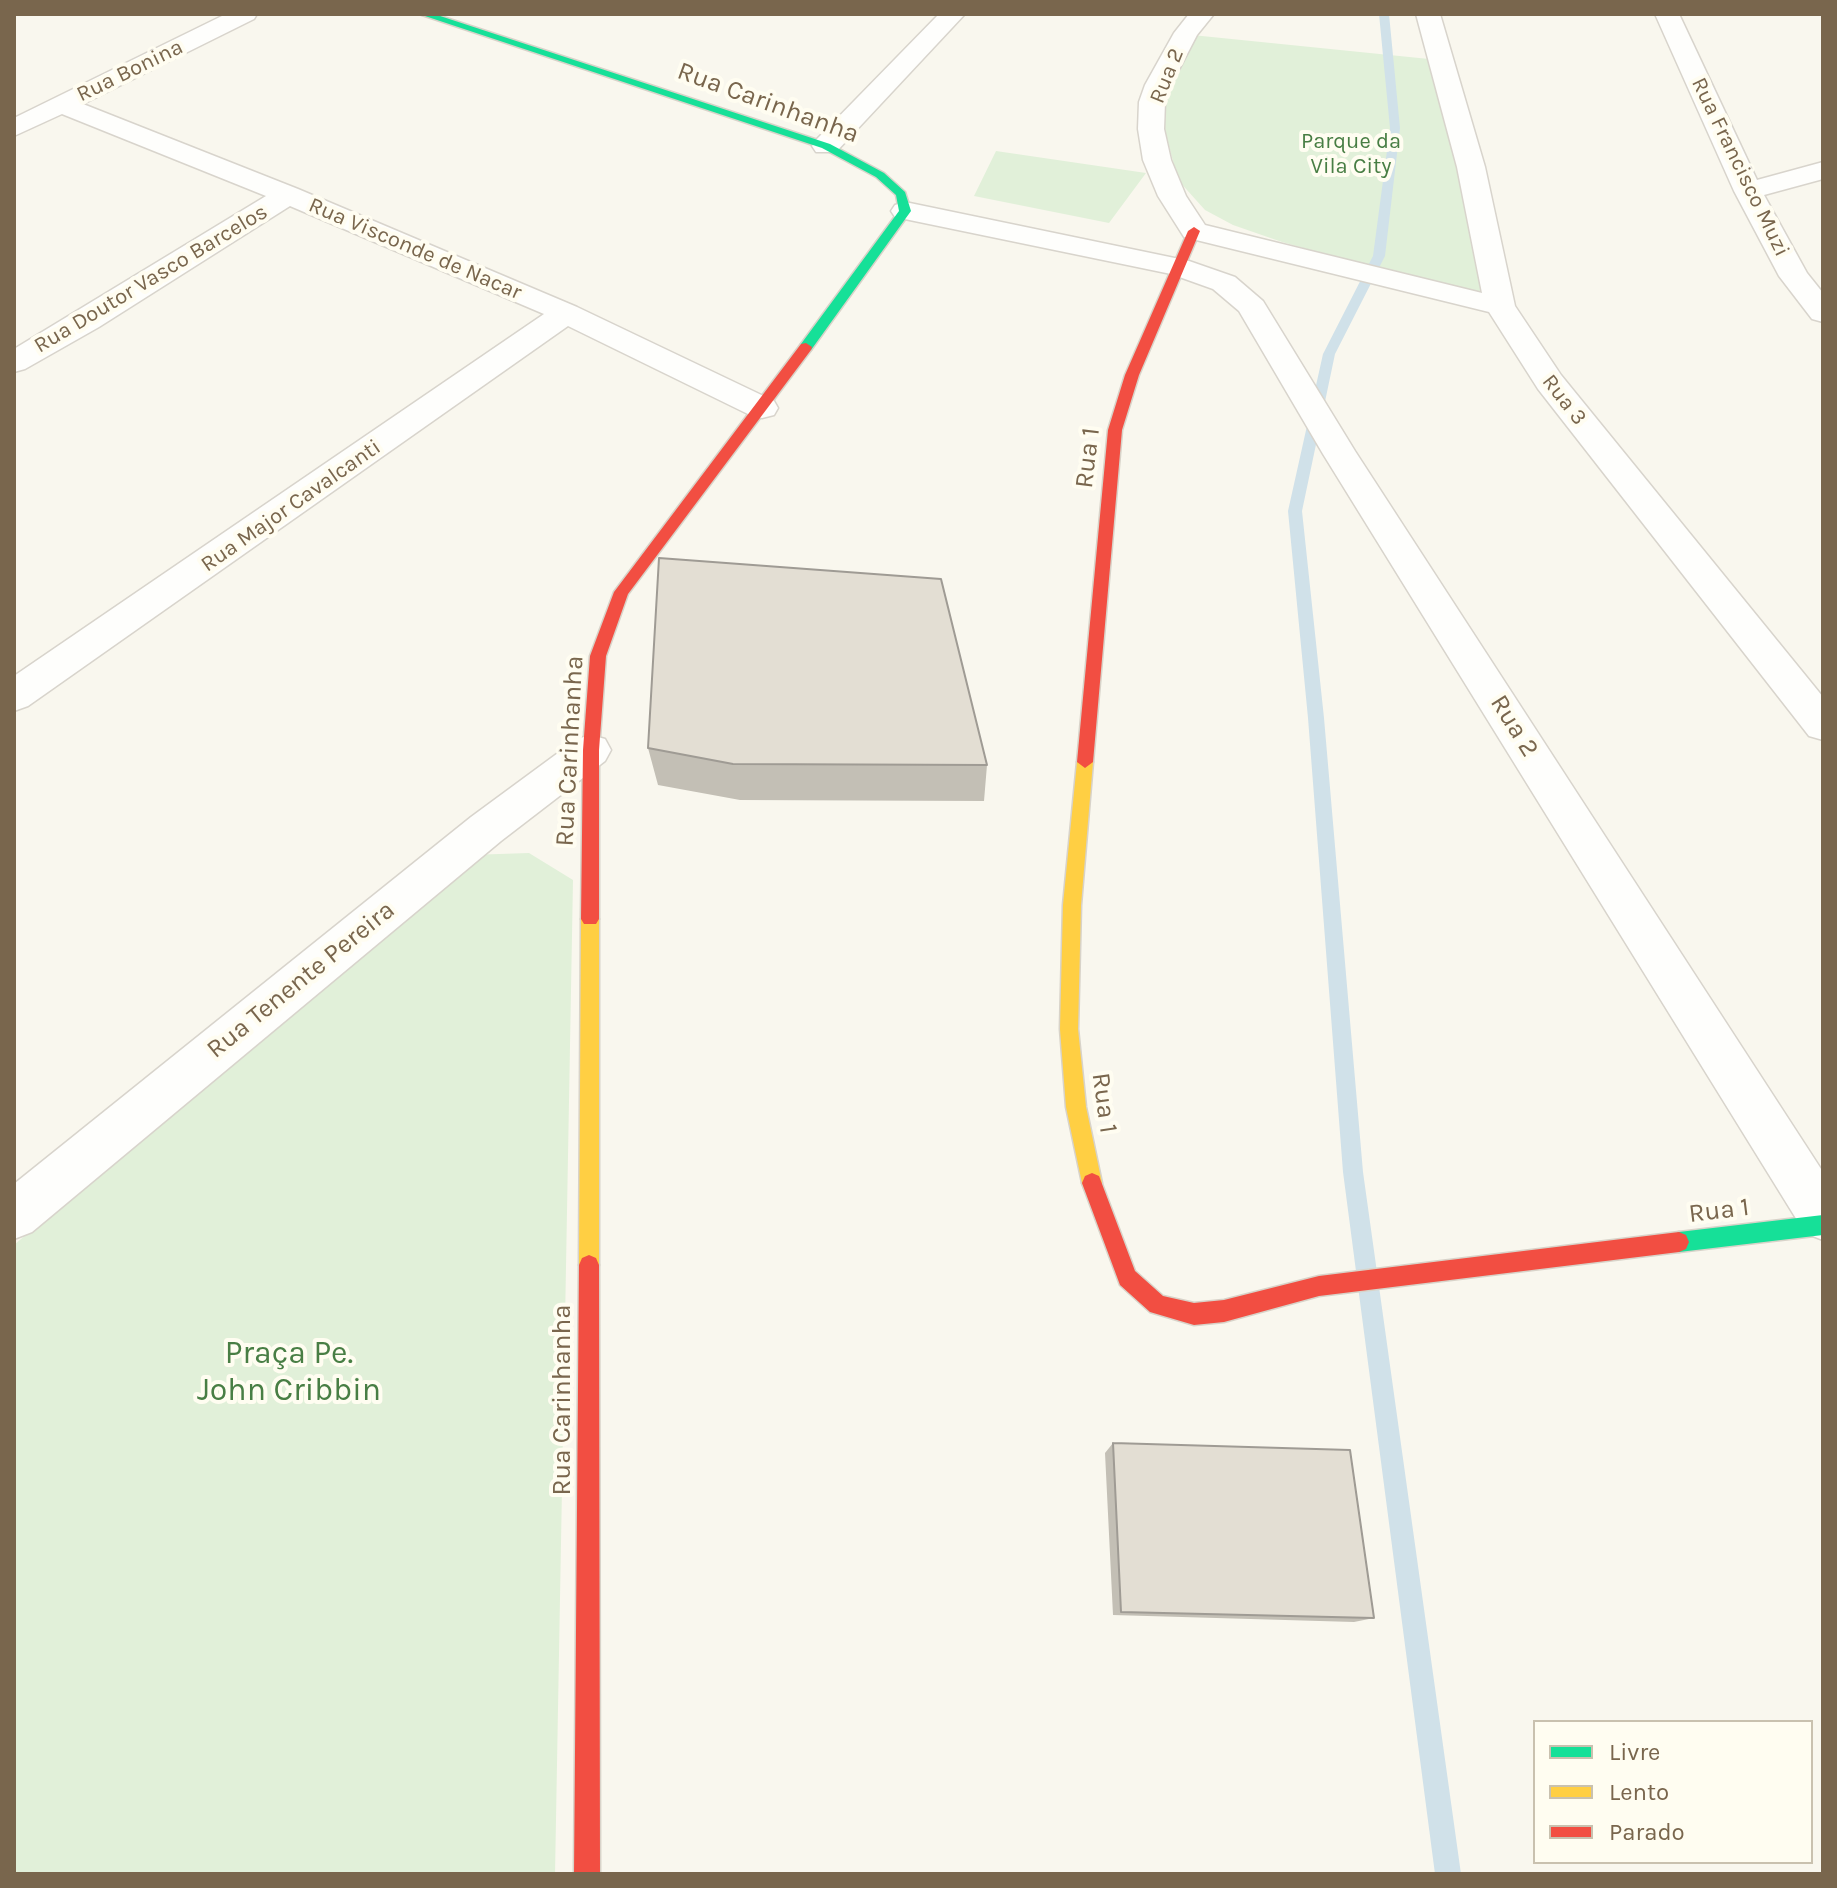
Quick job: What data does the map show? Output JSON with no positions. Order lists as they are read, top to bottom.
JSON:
{
  "streets": {
    "street": [
      "Rua Bonina",
      "Rua 2",
      "Rua Carinhanha",
      "Rua Francisco Muzi",
      "Rua Visconde de Nacar",
      "Rua Doutor Vasco Barcelos",
      "Rua 3",
      "Rua 1",
      "Rua Major Cavalcanti",
      "Rua Tenente Pereira"
    ]
  },
  "crossings": [
    ["Rua Bonina", "Rua Visconde de Nacar"],
    ["Rua 2", "Rua Carinhanha"],
    ["Rua 2", "Rua 1"],
    ["Rua Carinhanha", "Rua Visconde de Nacar"],
    ["Rua Carinhanha", "Rua Tenente Pereira"],
    ["Rua Visconde de Nacar", "Rua Doutor Vasco Barcelos"],
    ["Rua Visconde de Nacar", "Rua Major Cavalcanti"]
  ],
  "parks": ["Parque da Vila City", "Praça Pe. John Cribbin"],
  "legend": ["Livre", "Lento", "Parado"]
}
